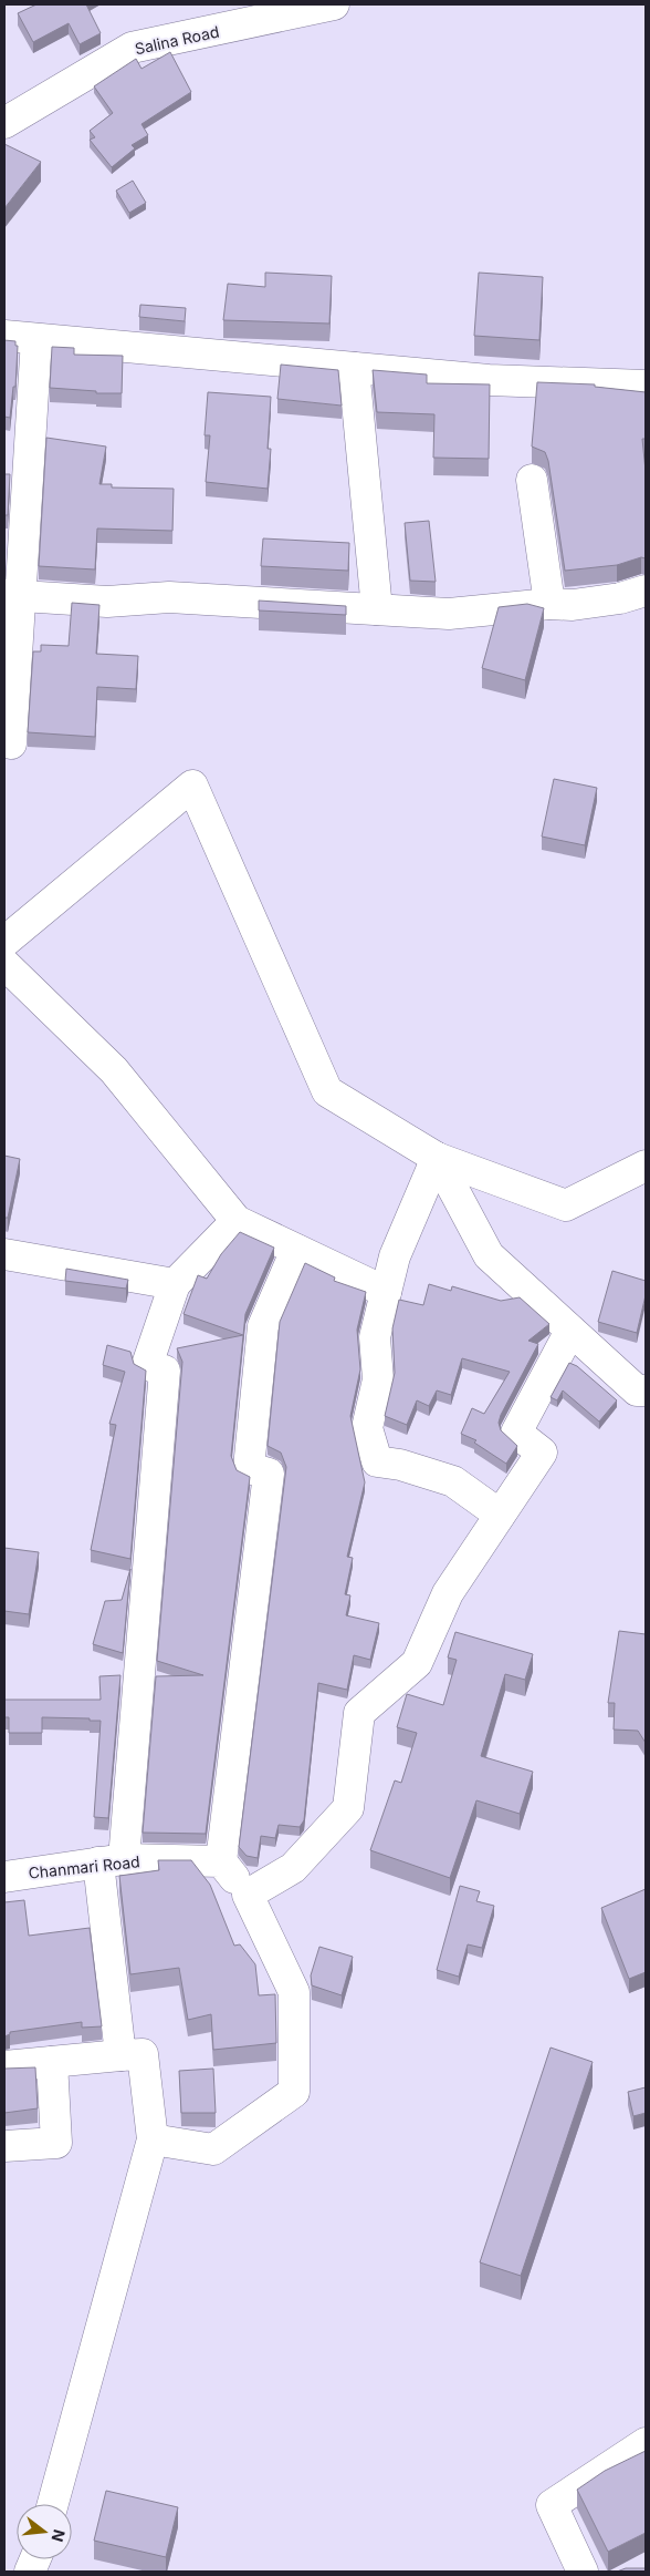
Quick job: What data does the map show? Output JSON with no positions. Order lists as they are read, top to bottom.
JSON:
{
  "streets": {
    "street": ["Salina Road", "Chanmari Road"]
  },
  "north": "right"
}
